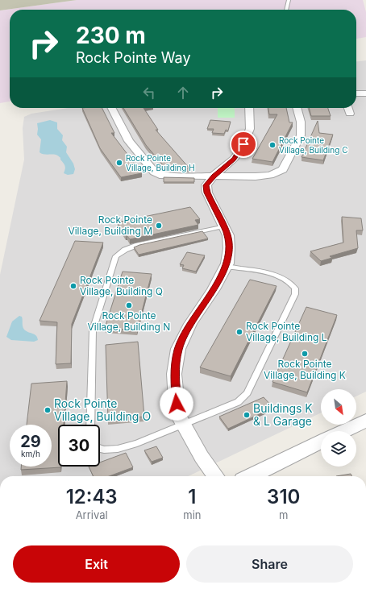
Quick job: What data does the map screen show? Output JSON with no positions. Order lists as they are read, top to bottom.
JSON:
{
  "places": [
    "Rock Pointe Village, Building C",
    "Rock Pointe Village, Building H",
    "Rock Pointe Village, Building M",
    "Rock Pointe Village, Building Q",
    "Rock Pointe Village, Building N",
    "Rock Pointe Village, Building L",
    "Rock Pointe Village, Building K",
    "Rock Pointe Village, Building O",
    "Buildings K & L Garage"
  ],
  "north": "bottom right",
  "page": {
    "turn": ["230 m", "Rock Pointe Way"],
    "speed": "29 km/h",
    "limit": "30",
    "eta": [
      "12:43",
      "Arrival",
      "1",
      "min",
      "310",
      "m"
    ],
    "buttons": ["Exit", "Share"]
  }
}
